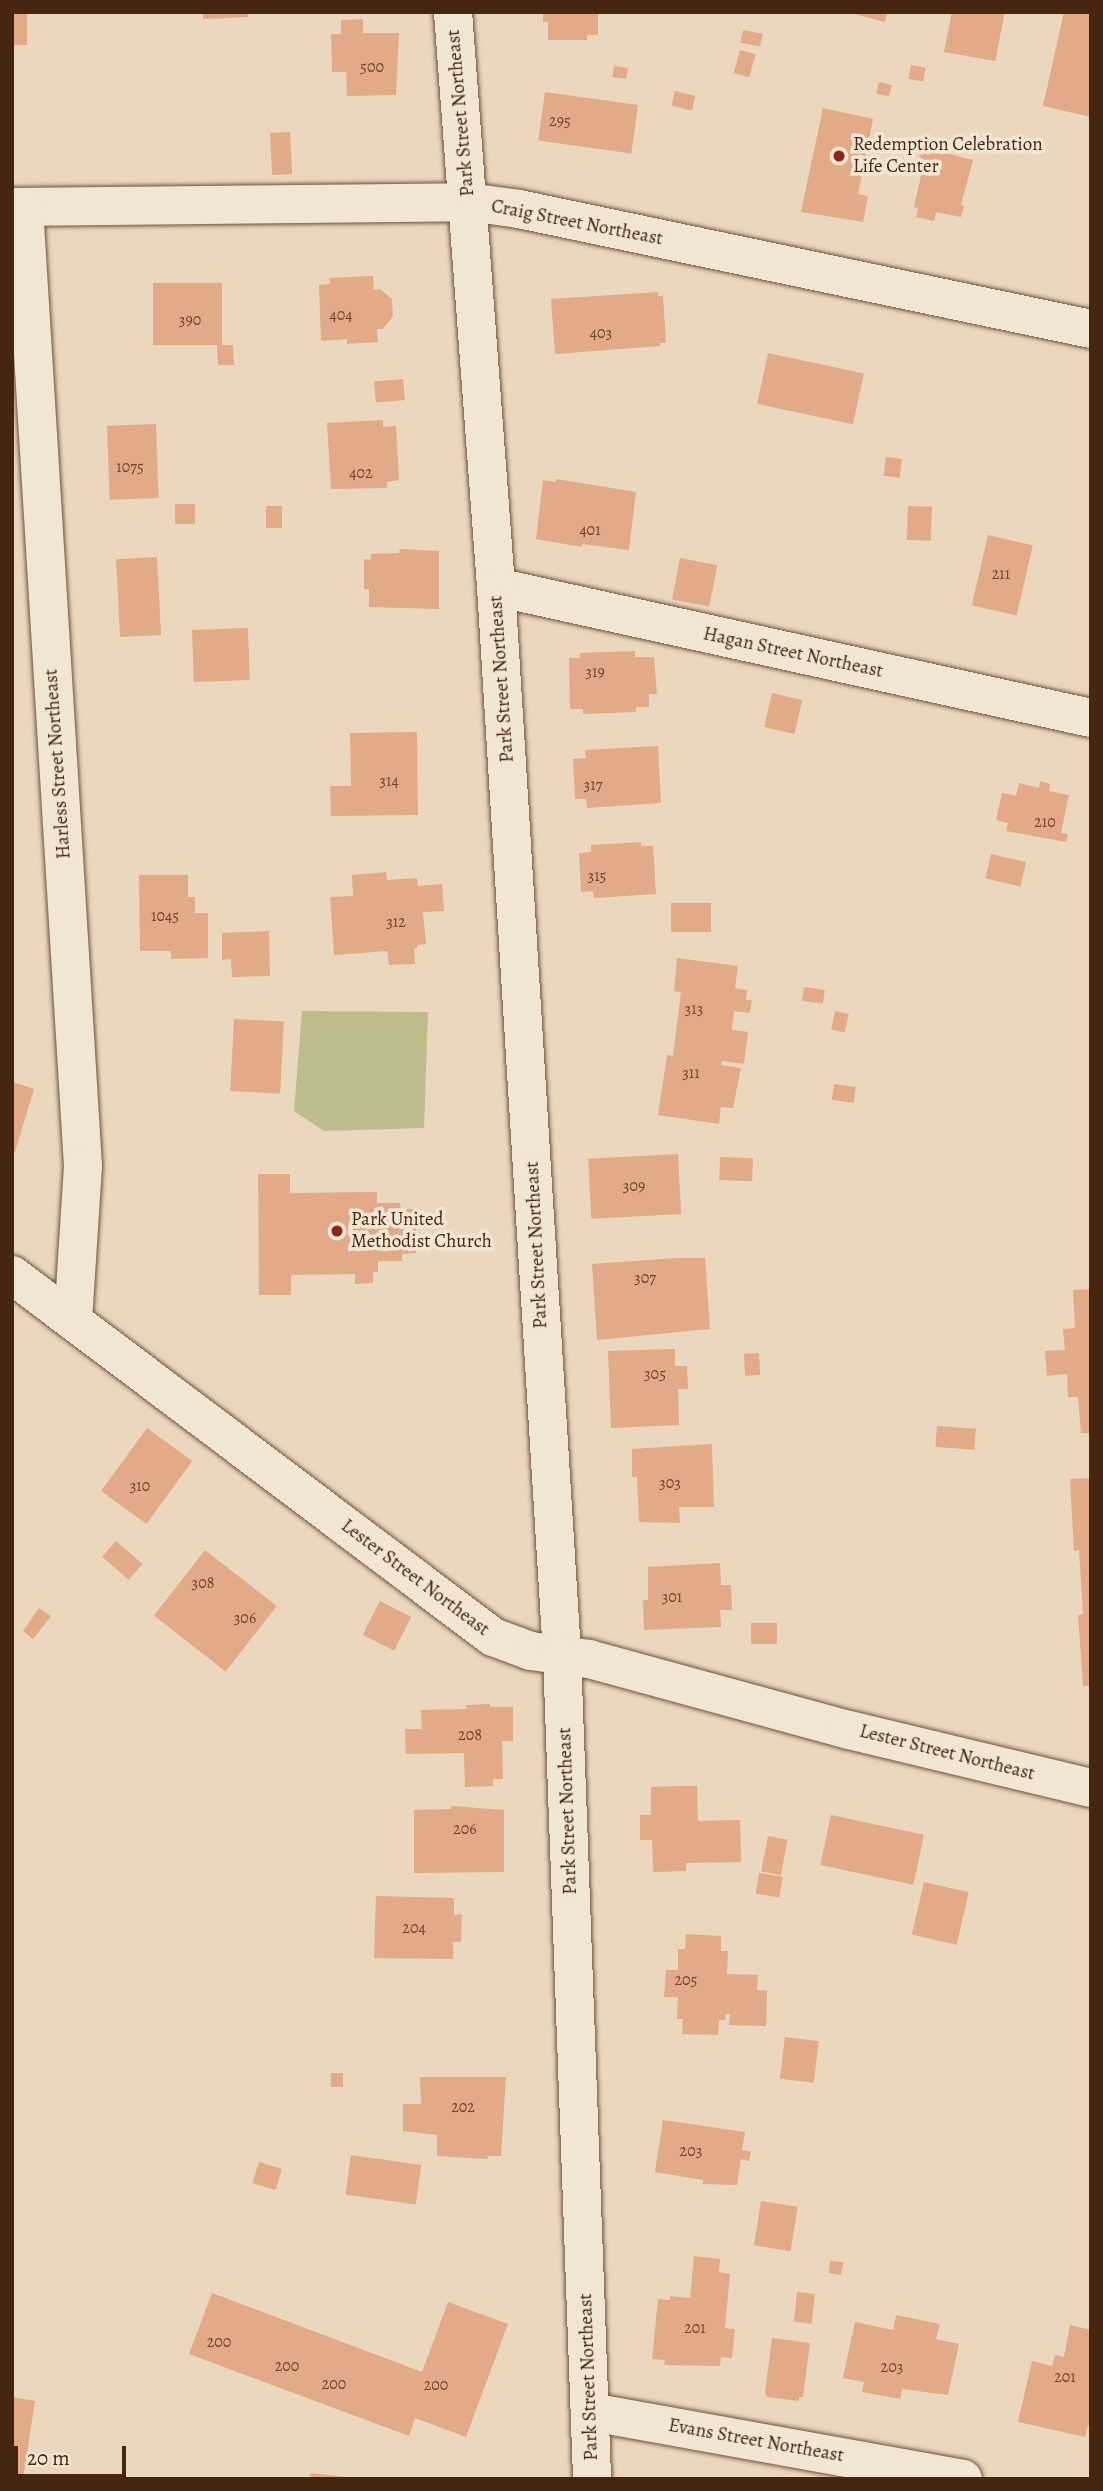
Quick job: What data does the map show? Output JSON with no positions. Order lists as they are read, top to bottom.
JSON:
{
  "streets": {
    "street": [
      "Park Street Northeast",
      "Craig Street Northeast",
      "Hagan Street Northeast",
      "Harless Street Northeast",
      "Lester Street Northeast",
      "Evans Street Northeast"
    ]
  },
  "crossings": [
    ["Park Street Northeast", "Craig Street Northeast"],
    ["Park Street Northeast", "Hagan Street Northeast"],
    ["Park Street Northeast", "Lester Street Northeast"],
    ["Park Street Northeast", "Evans Street Northeast"],
    ["Craig Street Northeast", "Harless Street Northeast"],
    ["Harless Street Northeast", "Lester Street Northeast"]
  ],
  "places": ["Redemption Celebration Life Center", "Park United Methodist Church"],
  "house_numbers": [
    "500",
    "295",
    "404",
    "390",
    "403",
    "1075",
    "402",
    "401",
    "211",
    "319",
    "314",
    "317",
    "210",
    "315",
    "1045",
    "312",
    "313",
    "311",
    "309",
    "307",
    "305",
    "303",
    "310",
    "308",
    "301",
    "306",
    "208",
    "206",
    "204",
    "205",
    "202",
    "203",
    "201",
    "200",
    "200",
    "203",
    "201",
    "200",
    "200"
  ],
  "scale_bar": "20 m"
}
